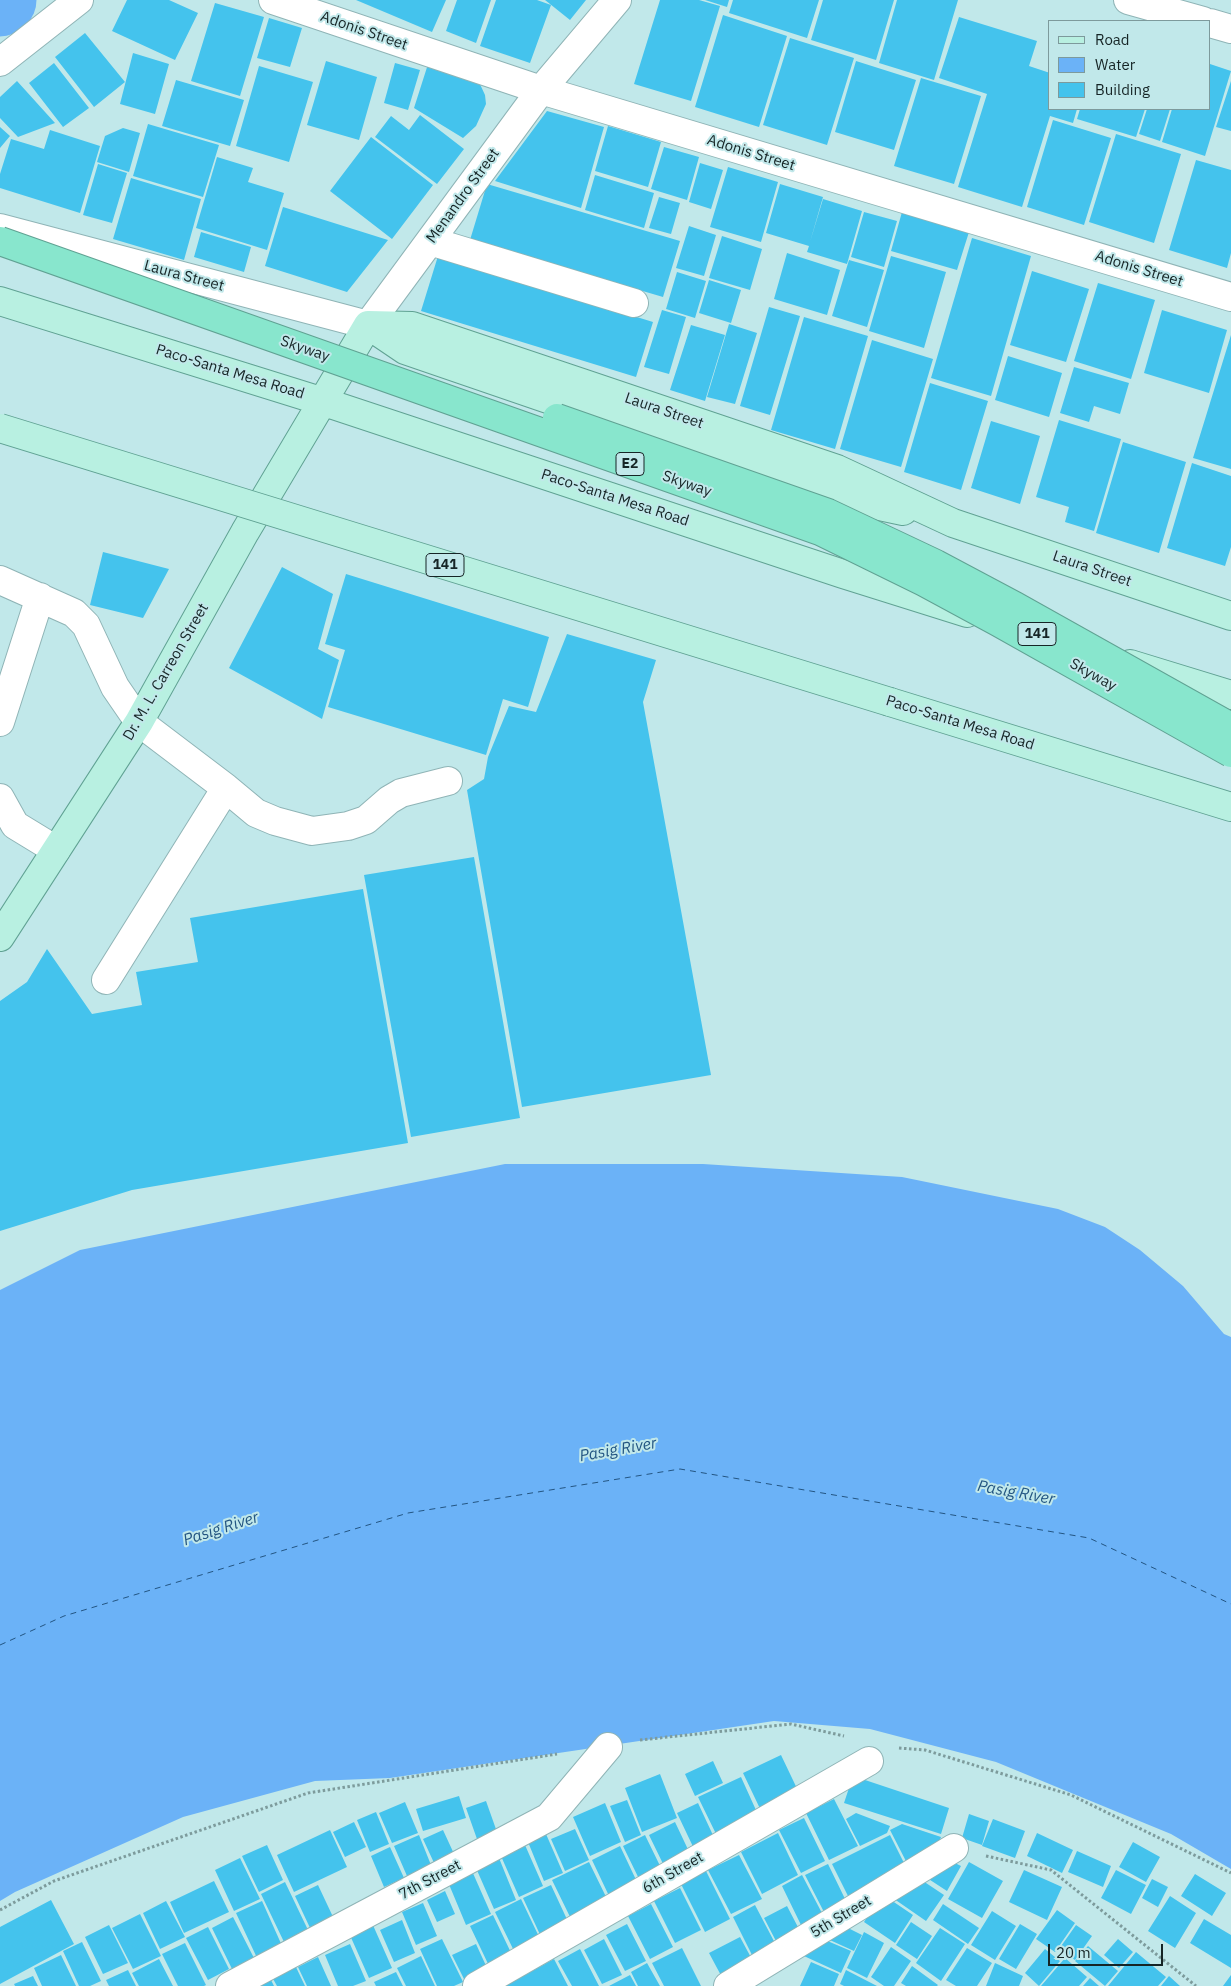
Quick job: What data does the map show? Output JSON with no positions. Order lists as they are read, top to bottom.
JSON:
{
  "streets": {
    "highway": ["Skyway", "E2"],
    "main road": [
      "Menandro Street",
      "Laura Street",
      "Paco-Santa Mesa Road",
      "141",
      "Dr. M. L. Carreon Street"
    ],
    "street": [
      "Adonis Street",
      "6th Street",
      "7th Street",
      "5th Street"
    ]
  },
  "crossings": [
    ["Adonis Street", "Menandro Street"],
    ["Menandro Street", "Laura Street"],
    ["Menandro Street", "Paco-Santa Mesa Road"],
    ["Menandro Street", "Dr. M. L. Carreon Street"],
    ["Paco-Santa Mesa Road", "Dr. M. L. Carreon Street"]
  ],
  "water": ["Pasig River"],
  "legend": ["Road", "Water", "Building"],
  "scale_bar": "20 m"
}
